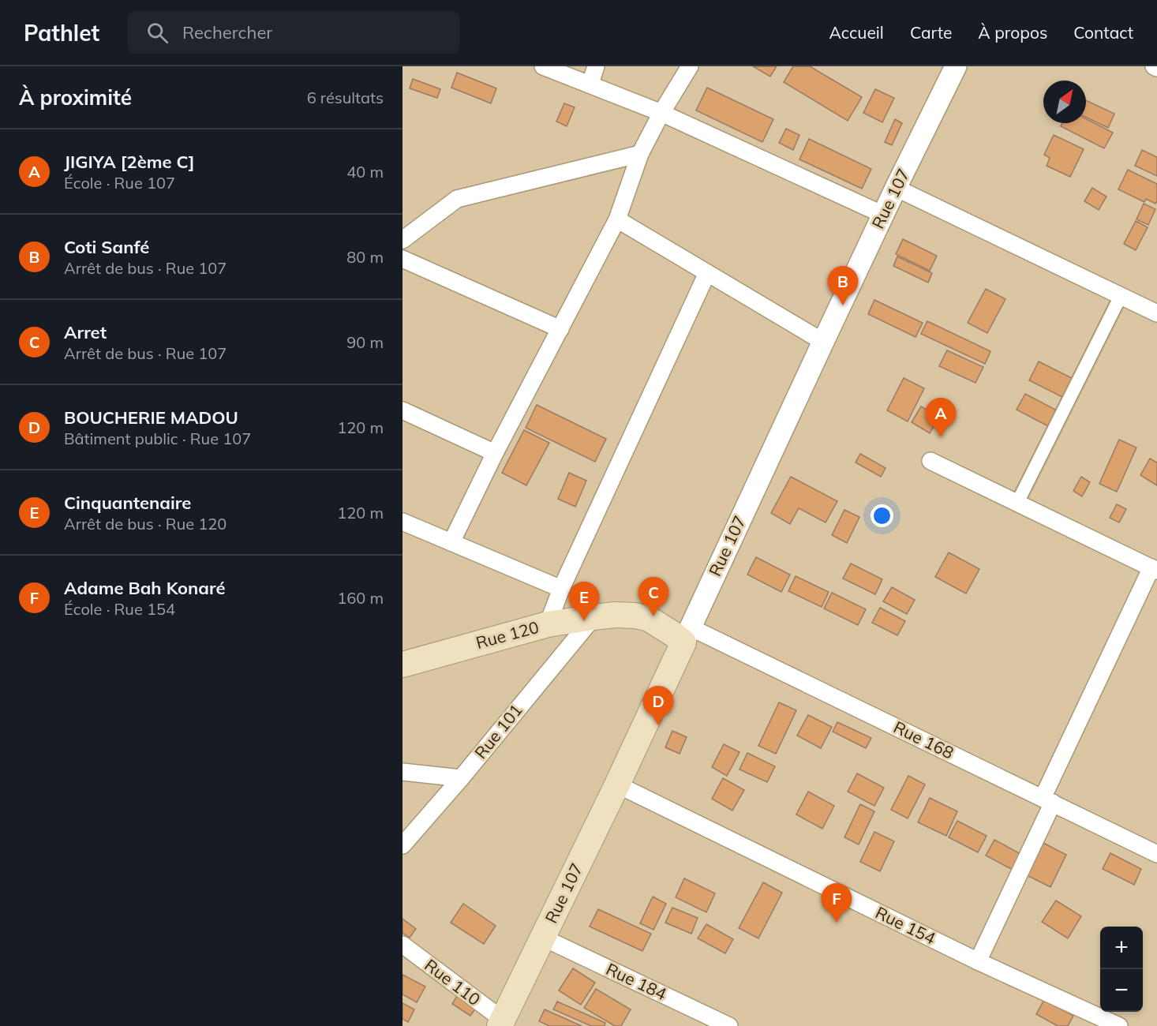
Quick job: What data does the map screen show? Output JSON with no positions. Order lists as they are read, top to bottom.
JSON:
{
  "streets": {
    "main road": ["Rue 107", "Rue 120"],
    "street": [
      "Rue 101",
      "Rue 168",
      "Rue 154",
      "Rue 184",
      "Rue 110"
    ]
  },
  "crossings": [
    ["Rue 107", "Rue 120"],
    ["Rue 107", "Rue 168"],
    ["Rue 107", "Rue 154"],
    ["Rue 107", "Rue 184"],
    ["Rue 107", "Rue 110"],
    ["Rue 120", "Rue 101"],
    ["Rue 120", "Rue 168"]
  ],
  "north": "top right",
  "page": {
    "header": "Pathlet",
    "search": "Rechercher",
    "nav": [
      "Accueil",
      "Carte",
      "À propos",
      "Contact"
    ],
    "heading": ["À proximité", "6 résultats"],
    "list": [
      {
        "mark": "A",
        "name": "JIGIYA [2ème C]",
        "note": "École · Rue 107",
        "value": "40 m"
      },
      {
        "mark": "B",
        "name": "Coti Sanfé",
        "note": "Arrêt de bus · Rue 107",
        "value": "80 m"
      },
      {
        "mark": "C",
        "name": "Arret",
        "note": "Arrêt de bus · Rue 107",
        "value": "90 m"
      },
      {
        "mark": "D",
        "name": "BOUCHERIE MADOU",
        "note": "Bâtiment public · Rue 107",
        "value": "120 m"
      },
      {
        "mark": "E",
        "name": "Cinquantenaire",
        "note": "Arrêt de bus · Rue 120",
        "value": "120 m"
      },
      {
        "mark": "F",
        "name": "Adame Bah Konaré",
        "note": "École · Rue 154",
        "value": "160 m"
      }
    ],
    "pins": [
      "B",
      "A",
      "C",
      "E",
      "D",
      "F"
    ],
    "map_buttons": ["+", "−"]
  }
}
